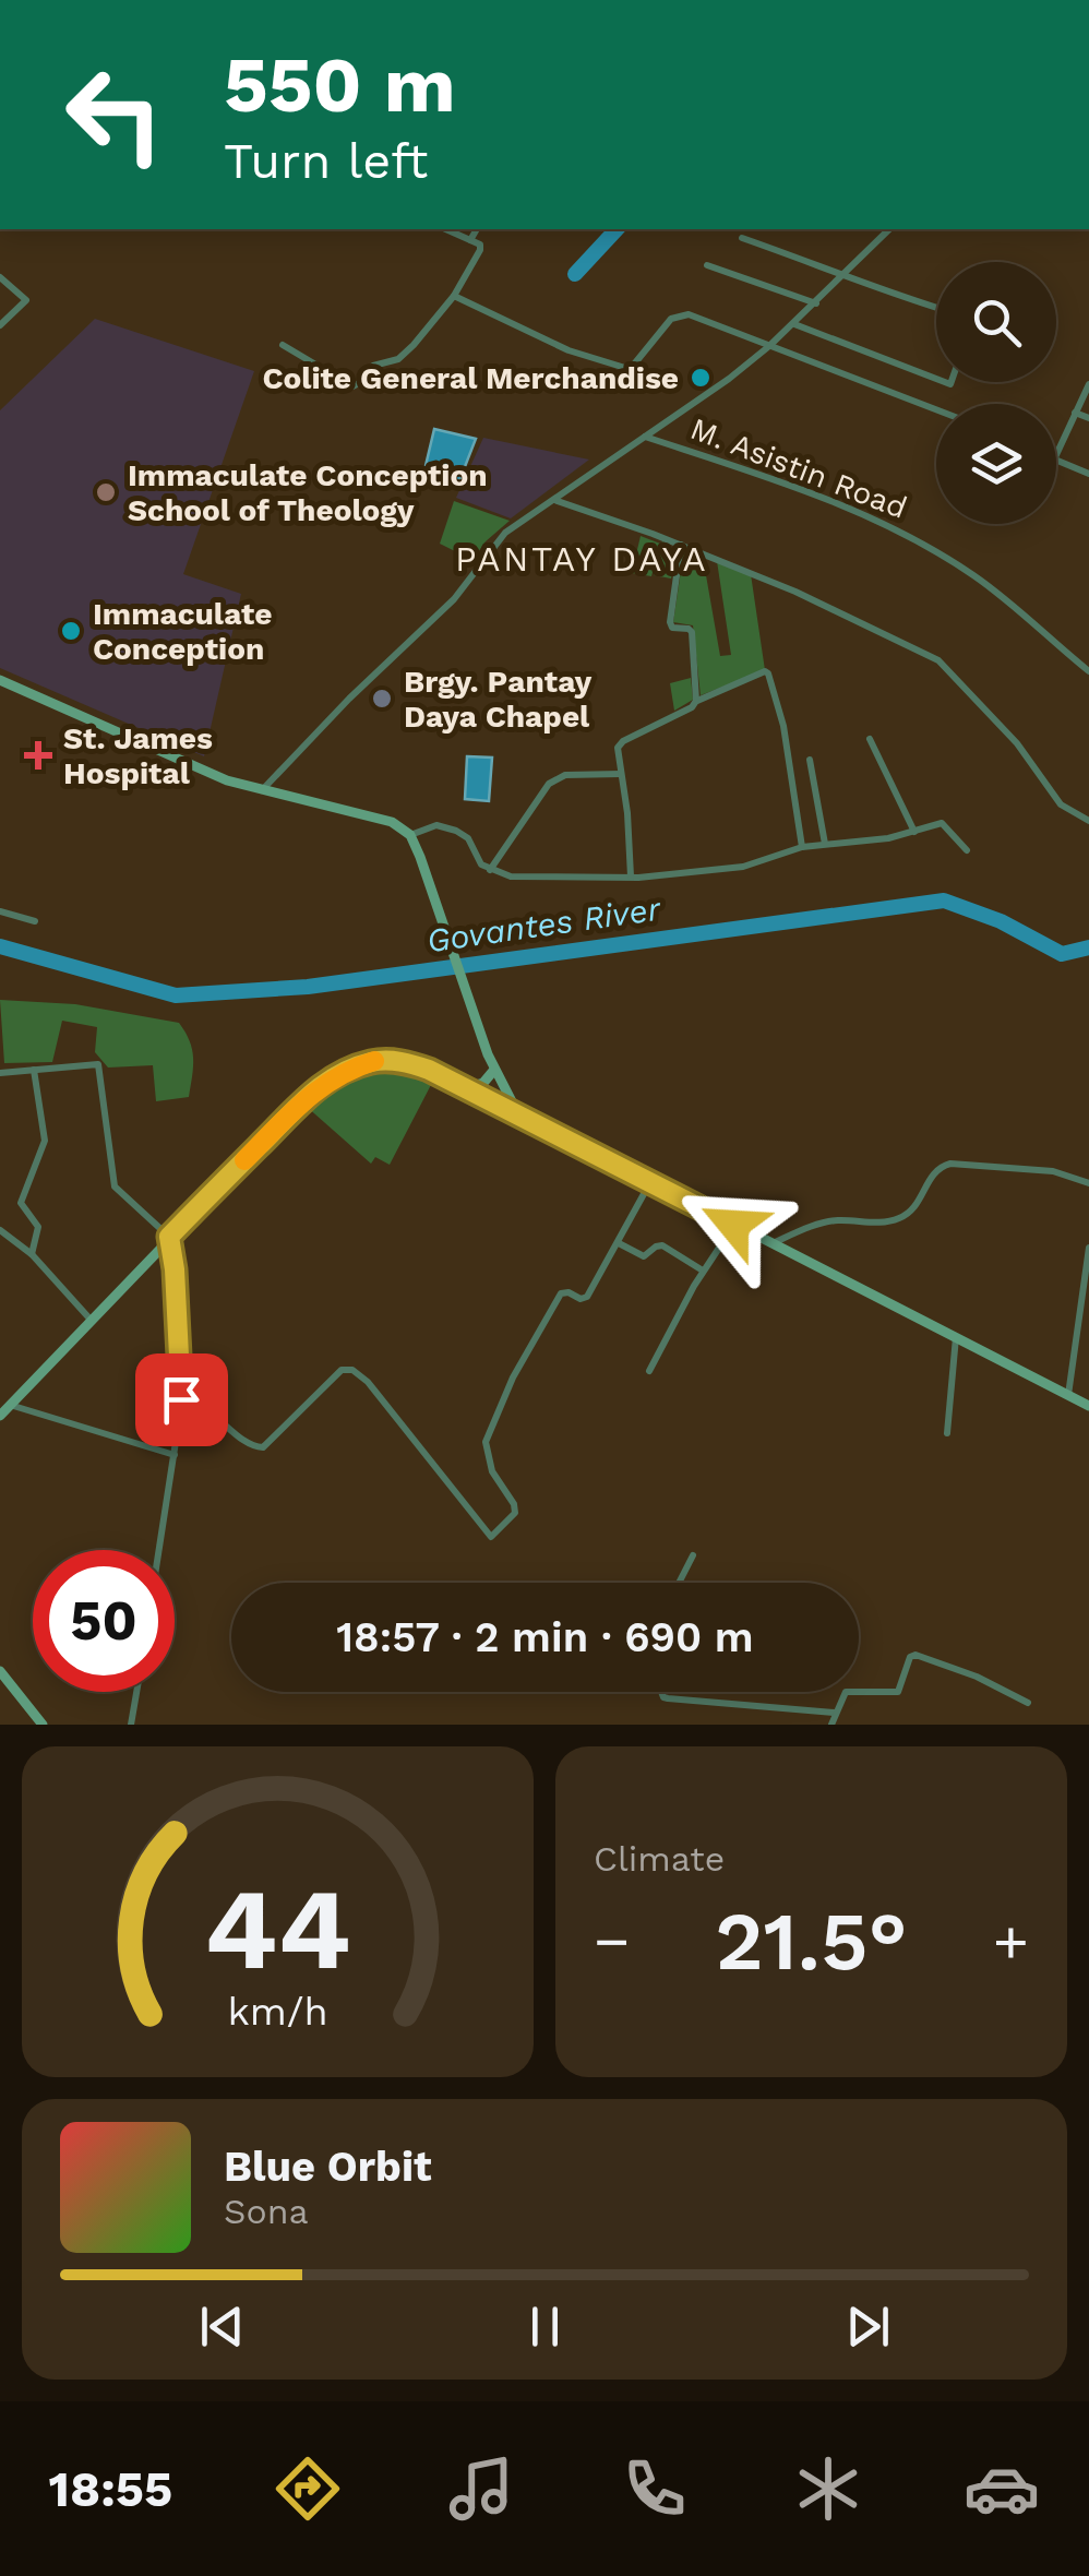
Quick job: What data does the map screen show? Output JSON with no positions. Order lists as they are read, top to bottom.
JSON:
{
  "streets": {
    "street": ["M. Asistin Road"]
  },
  "districts": ["PANTAY DAYA"],
  "water": ["Govantes River"],
  "places": {
    "other": [
      "Colite General Merchandise",
      "Immaculate Conception School of Theology",
      "Immaculate Conception",
      "Brgy. Pantay Daya Chapel"
    ],
    "health": ["St. James Hospital"]
  },
  "page": {
    "turn": ["550 m", "Turn left"],
    "limit": "50",
    "trip": "18:57 · 2 min · 690 m",
    "tile": "Climate",
    "heat": ["−", "21.5°", "+"],
    "song": ["Blue Orbit", "Sona"],
    "tabs": "18:55",
    "gauge": ["44", "km/h"]
  }
}
